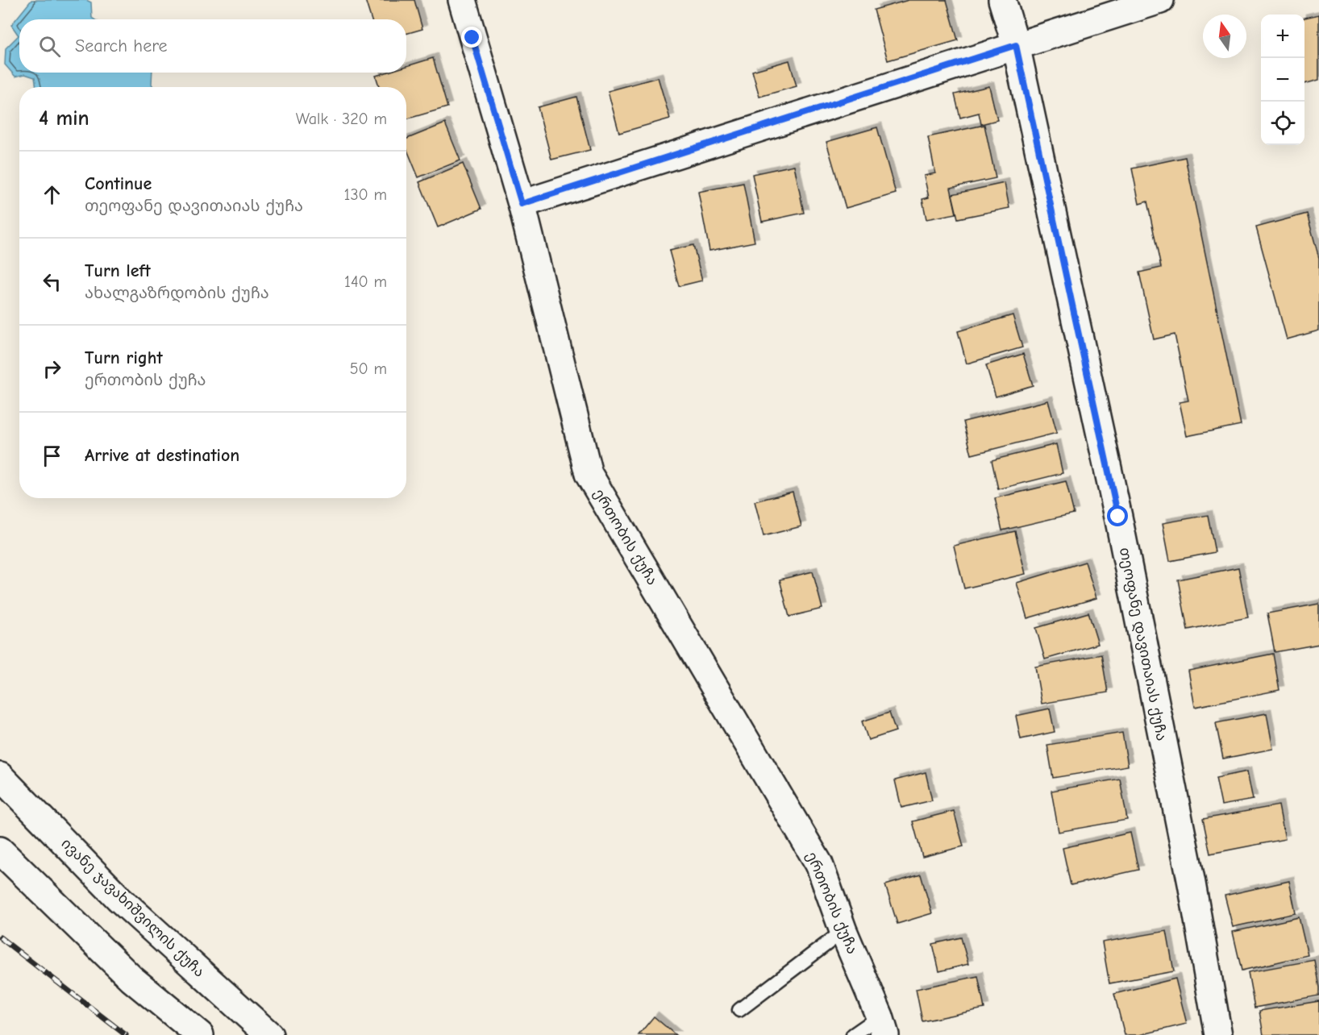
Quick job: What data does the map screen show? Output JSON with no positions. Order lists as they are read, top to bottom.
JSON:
{
  "streets": {
    "street": ["ერთობის ქუჩა", "თეოფანე დავითაიას ქუჩა", "ივანე ჯავახიშვილის ქუჩა"]
  },
  "north": "top",
  "page": {
    "map_buttons": ["+", "−"],
    "search": "Search here",
    "heading": ["4 min", "Walk · 320 m"],
    "list": [
      ["Continue", "თეოფანე დავითაიას ქუჩა", "130 m"],
      ["Turn left", "ახალგაზრდობის ქუჩა", "140 m"],
      ["Turn right", "ერთობის ქუჩა", "50 m"],
      "Arrive at destination"
    ]
  }
}
